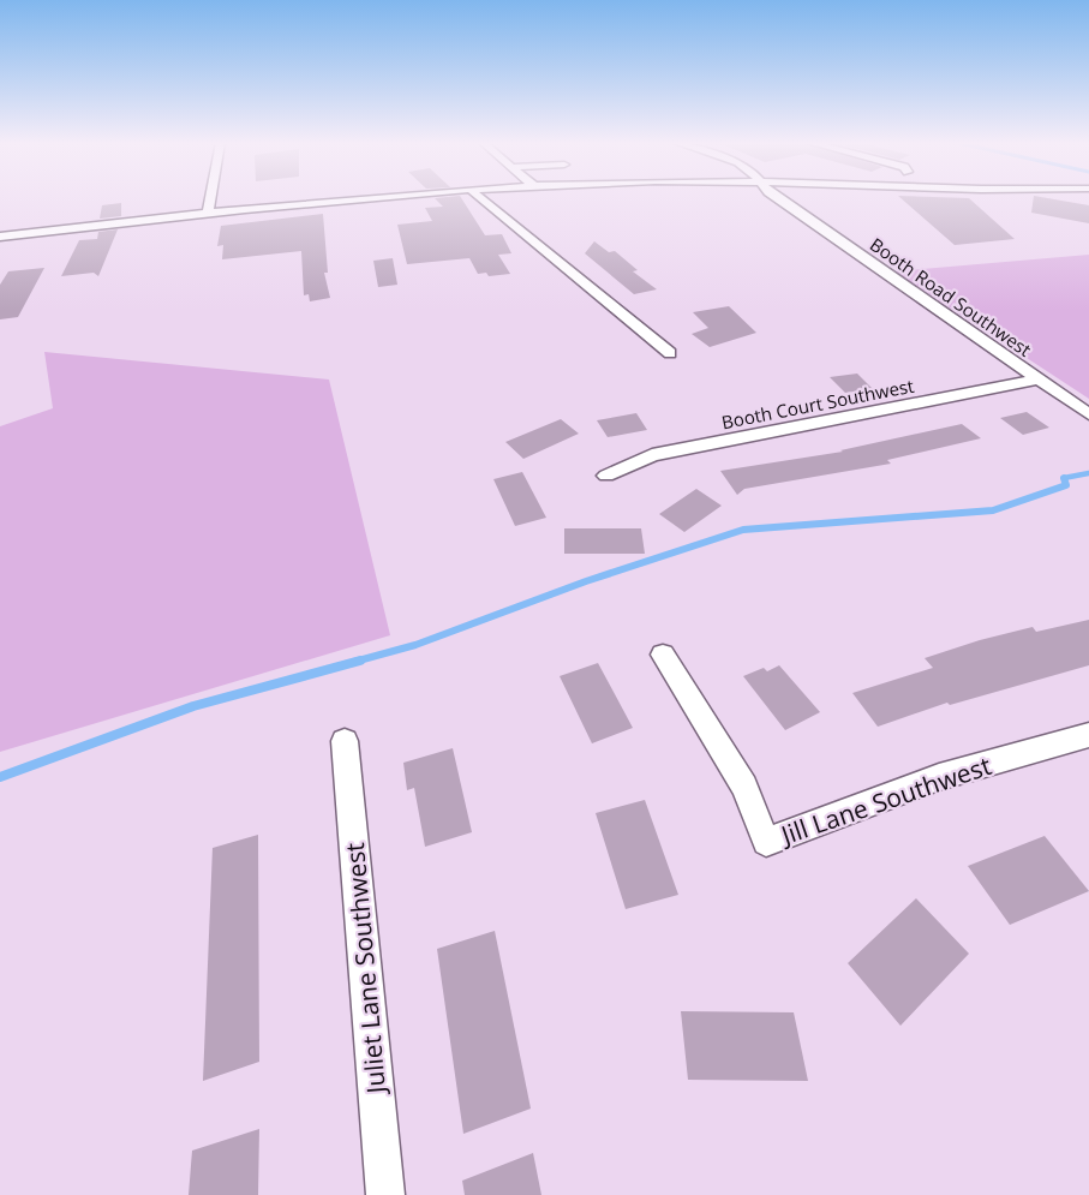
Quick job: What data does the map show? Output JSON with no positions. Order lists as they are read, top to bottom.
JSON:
{
  "streets": {
    "street": [
      "Booth Road Southwest",
      "Booth Court Southwest",
      "Jill Lane Southwest",
      "Juliet Lane Southwest"
    ]
  },
  "crossings": [
    ["Booth Road Southwest", "Booth Court Southwest"]
  ]
}
